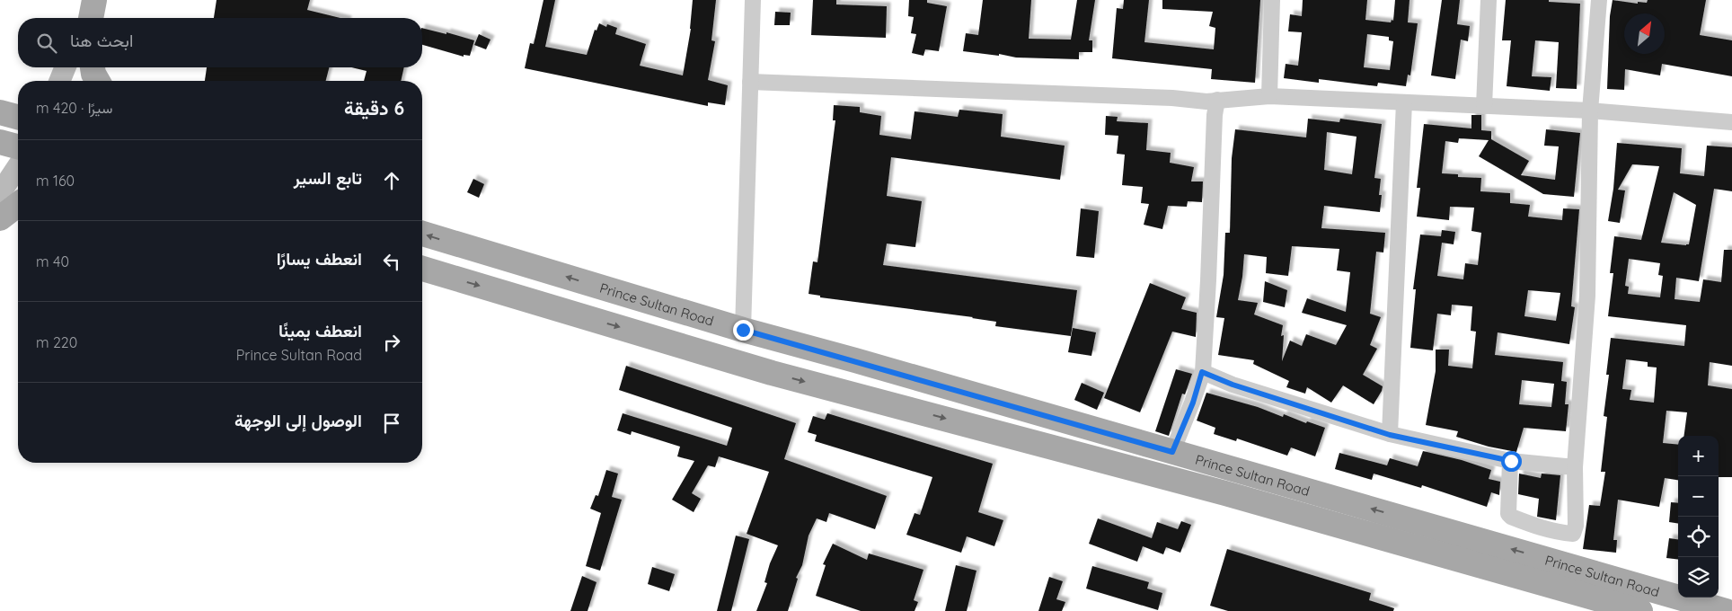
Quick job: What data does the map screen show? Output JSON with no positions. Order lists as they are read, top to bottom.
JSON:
{
  "streets": {
    "main road": ["Prince Sultan Road"]
  },
  "north": "top right",
  "page": {
    "search": "ابحث هنا",
    "heading": ["6 دقيقة", "سيرًا · 420 m"],
    "list": [
      ["تابع السير", "160 m"],
      ["انعطف يسارًا", "40 m"],
      ["انعطف يمينًا", "Prince Sultan Road", "220 m"],
      "الوصول إلى الوجهة"
    ],
    "map_buttons": ["+", "−"]
  }
}
